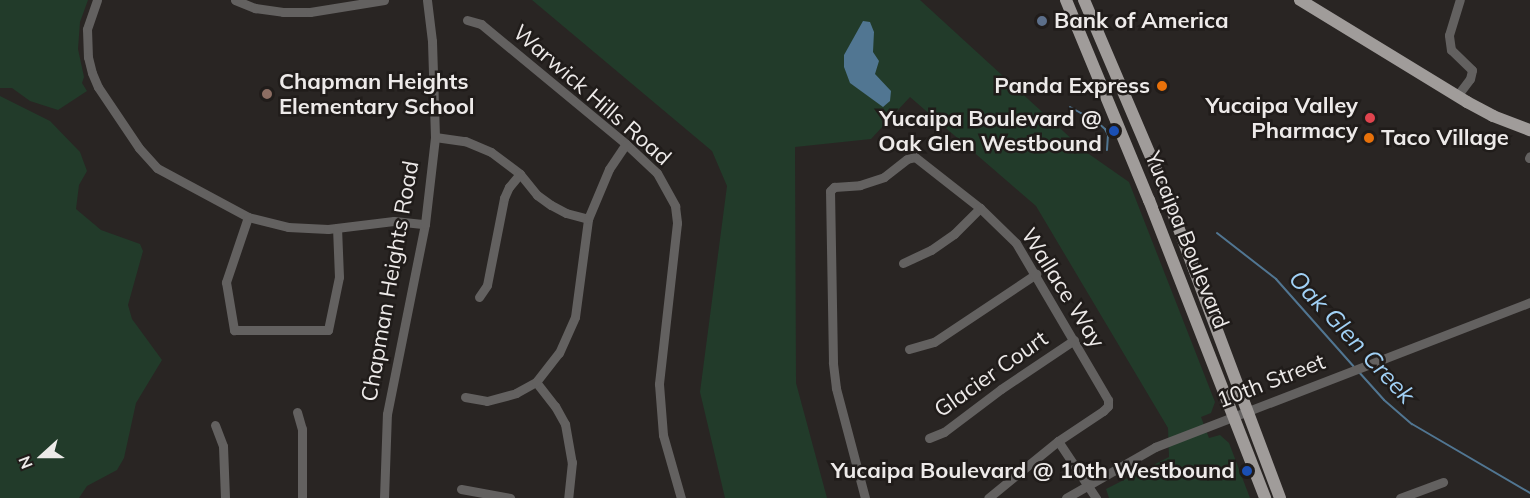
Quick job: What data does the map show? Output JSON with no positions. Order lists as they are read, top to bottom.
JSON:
{
  "streets": {
    "main road": ["Yucaipa Boulevard"],
    "street": [
      "Warwick Hills Road",
      "Chapman Heights Road",
      "Wallace Way",
      "Glacier Court",
      "10th Street"
    ]
  },
  "crossings": [
    ["Yucaipa Boulevard", "10th Street"],
    ["Wallace Way", "Glacier Court"]
  ],
  "water": ["Oak Glen Creek"],
  "places": [
    "Bank of America",
    "Panda Express",
    "Chapman Heights Elementary School",
    "Yucaipa Valley Pharmacy",
    "Yucaipa Boulevard @ Oak Glen Westbound",
    "Taco Village",
    "Yucaipa Boulevard @ 10th Westbound"
  ],
  "north": "left"
}
